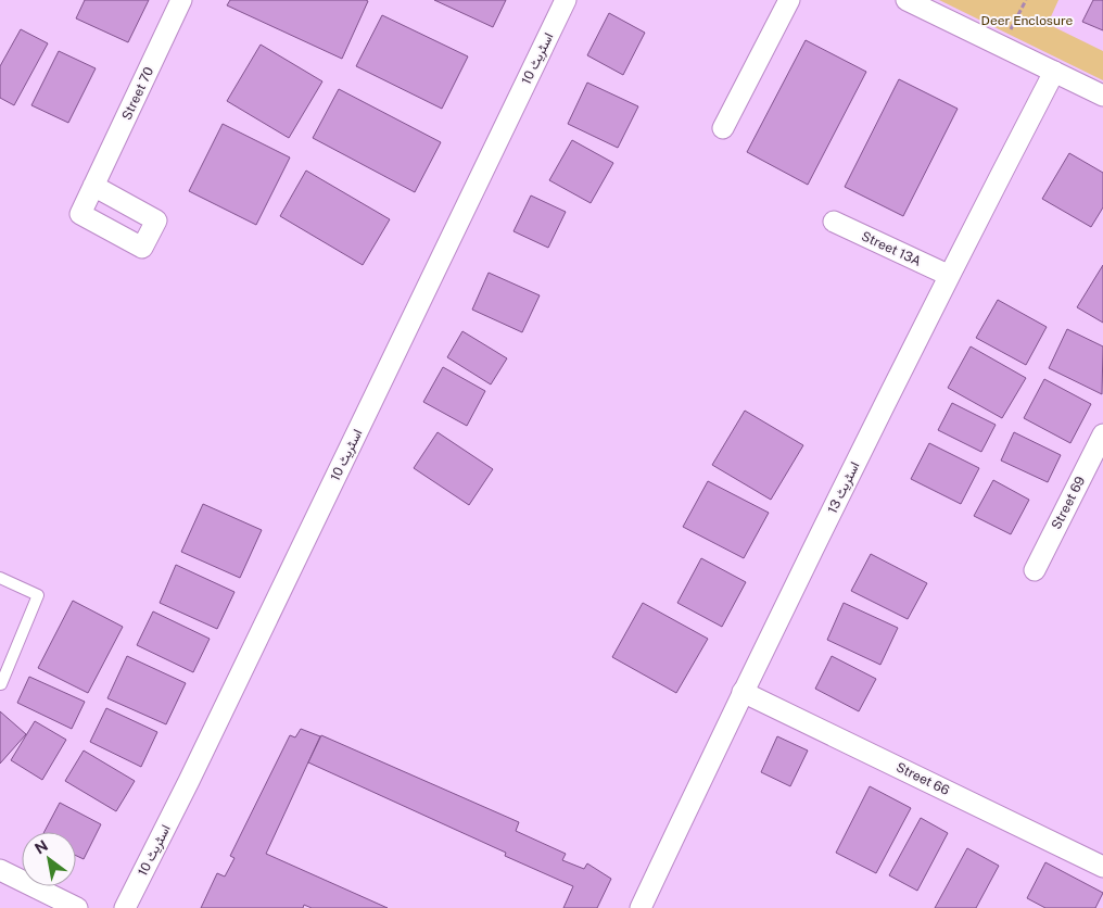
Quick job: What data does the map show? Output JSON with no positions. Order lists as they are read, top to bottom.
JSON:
{
  "streets": {
    "street": [
      "اسٹریٹ 10",
      "Street 70",
      "Street 13A",
      "اسٹریٹ 13",
      "Street 69",
      "Street 66"
    ]
  },
  "crossings": [
    ["Street 13A", "اسٹریٹ 13"],
    ["اسٹریٹ 13", "Street 66"]
  ],
  "parks": ["Deer Enclosure"],
  "north": "top left"
}
